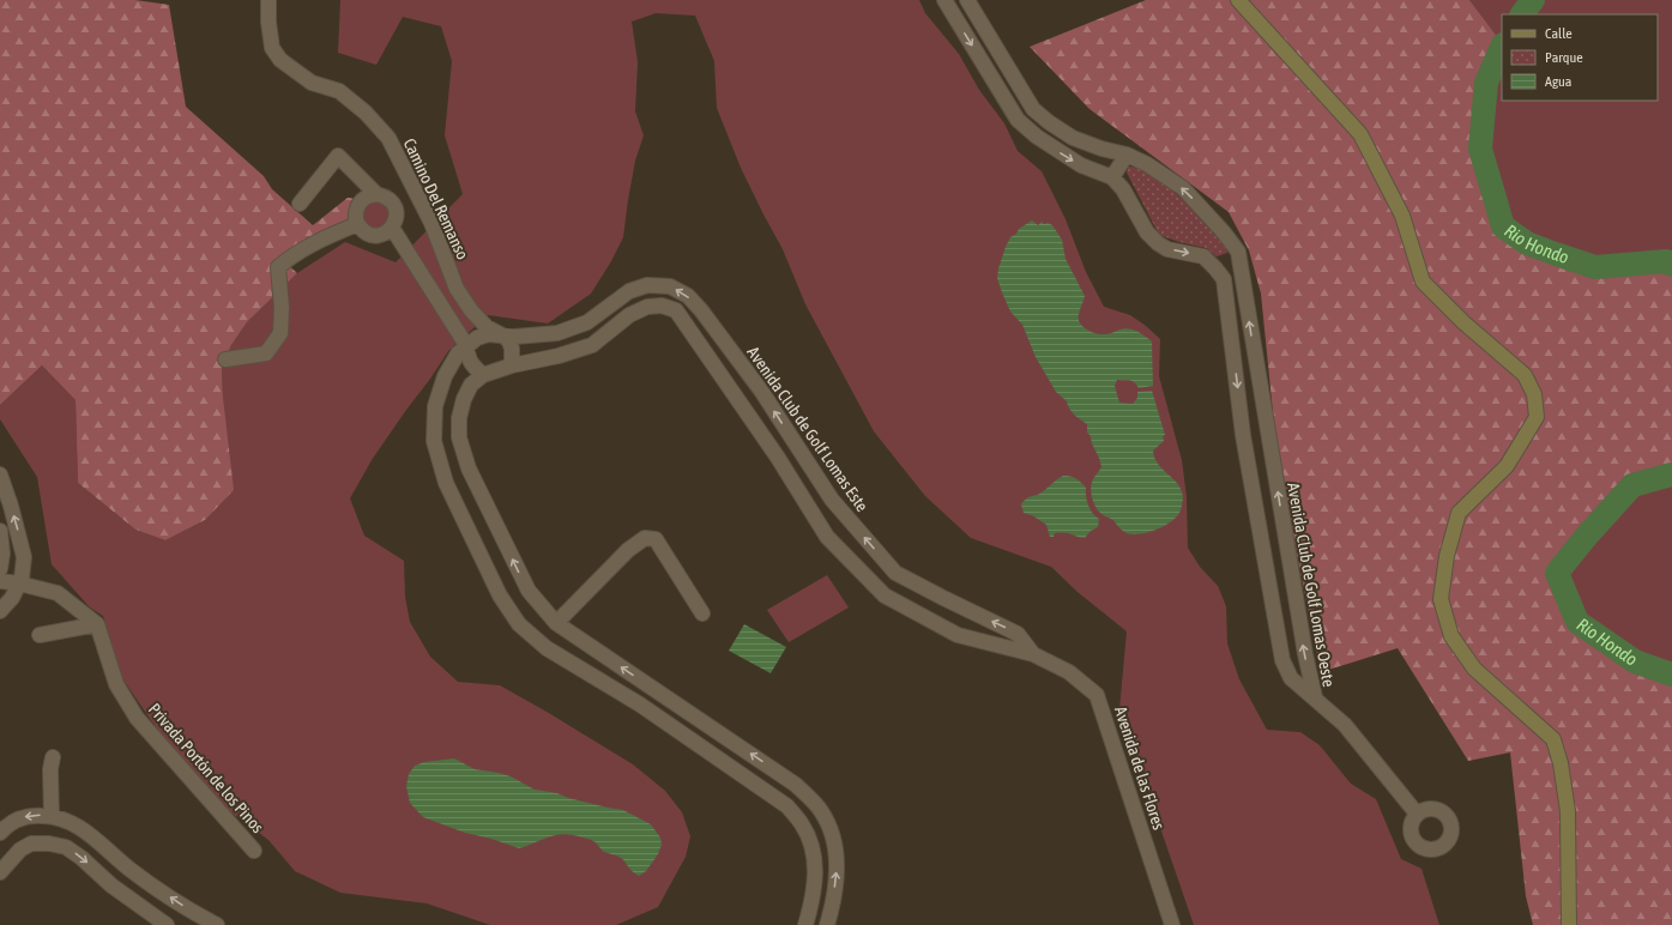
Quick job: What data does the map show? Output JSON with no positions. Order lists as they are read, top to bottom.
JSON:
{
  "streets": {
    "street": [
      "Camino Del Remanso",
      "Avenida Club de Golf Lomas Este",
      "Avenida Club de Golf Lomas Oeste",
      "Privada Portón de los Pinos",
      "Avenida de las Flores"
    ]
  },
  "crossings": [
    ["Camino Del Remanso", "Avenida Club de Golf Lomas Este"],
    ["Avenida Club de Golf Lomas Este", "Avenida de las Flores"]
  ],
  "one_way": ["Avenida Club de Golf Lomas Este"],
  "water": ["Rio Hondo"],
  "legend": ["Calle", "Parque", "Agua"]
}
